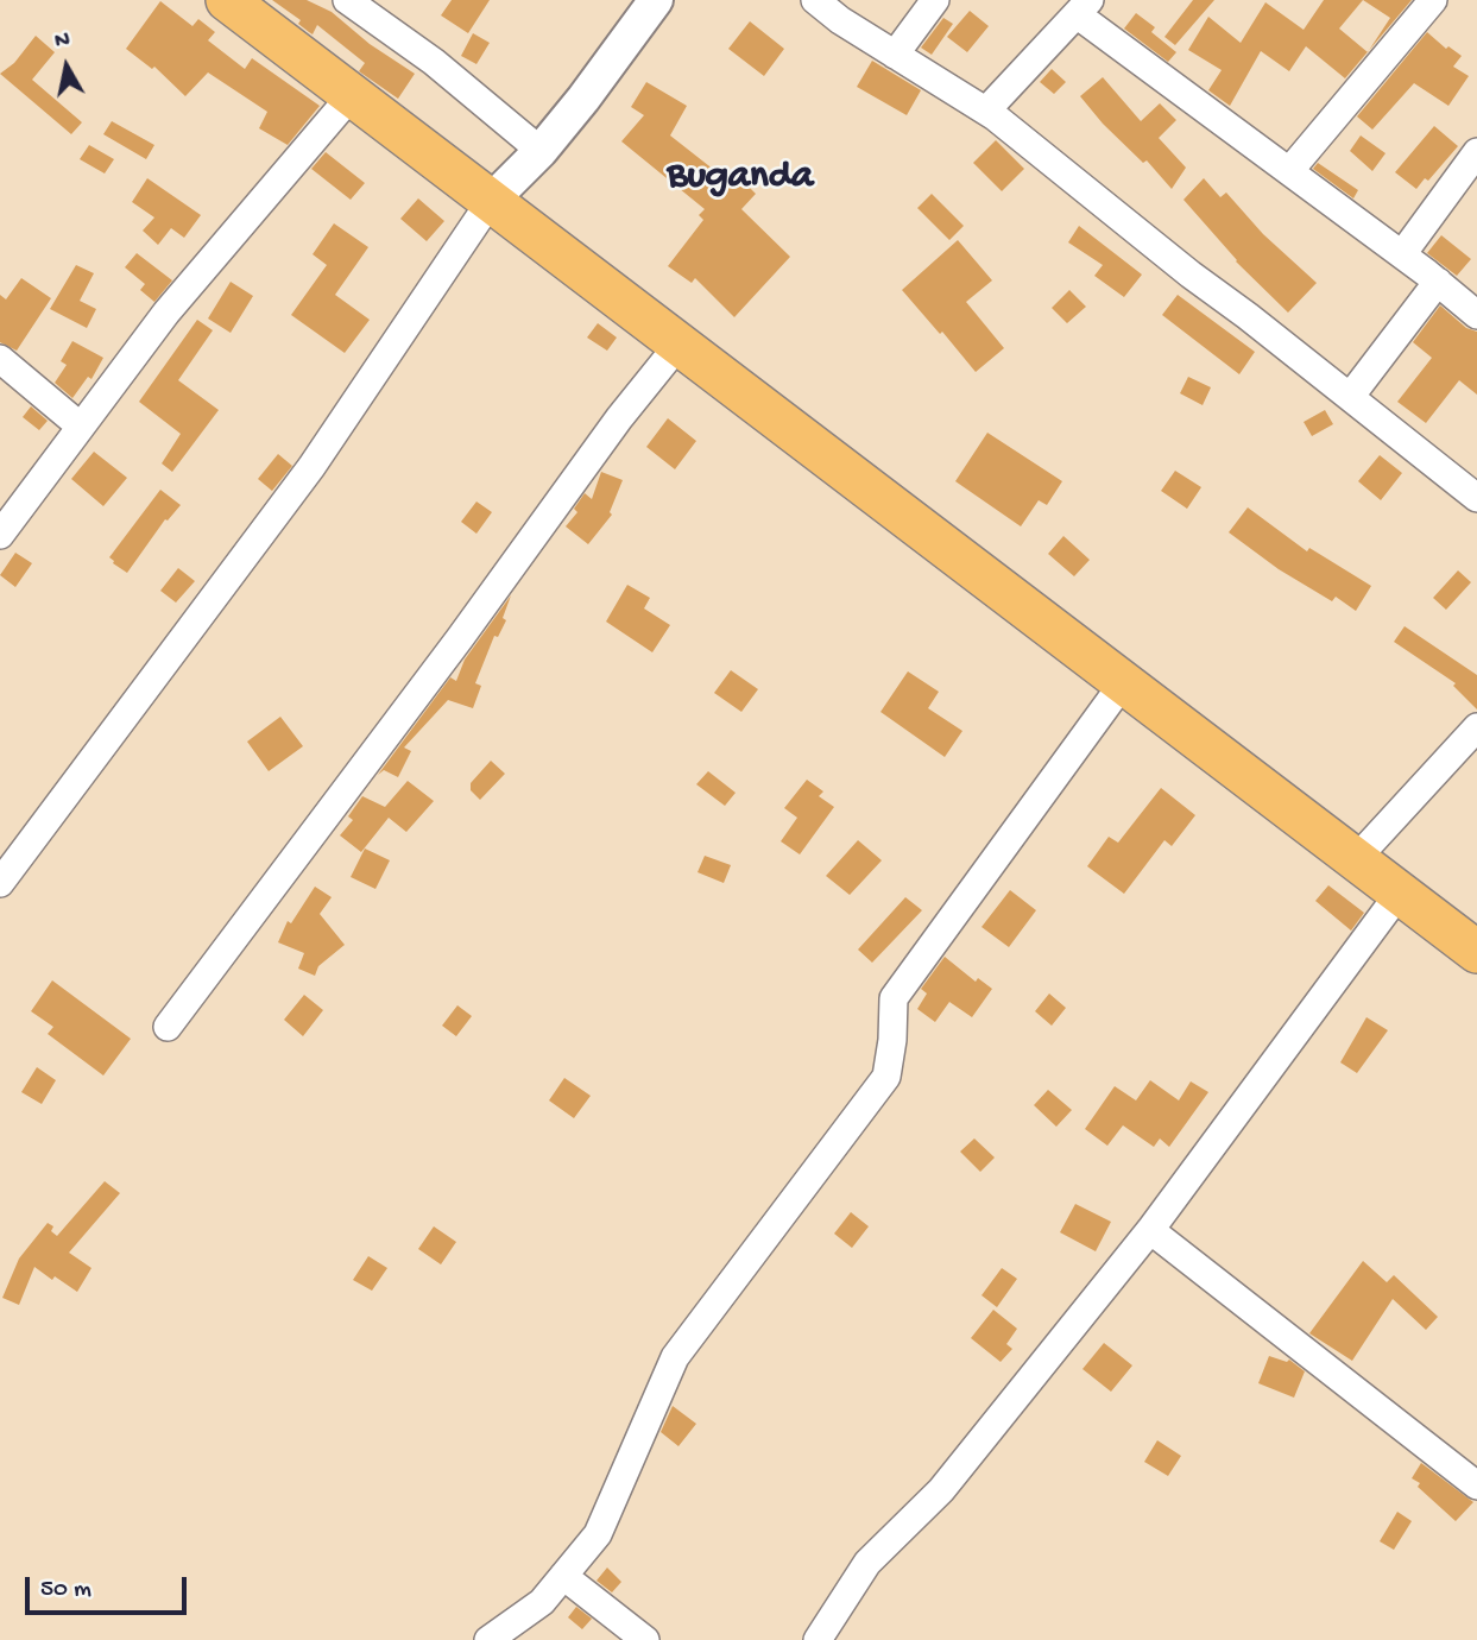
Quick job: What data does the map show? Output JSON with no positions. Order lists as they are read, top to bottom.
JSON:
{
  "districts": ["Buganda"],
  "scale_bar": "50 m",
  "north": "top"
}
